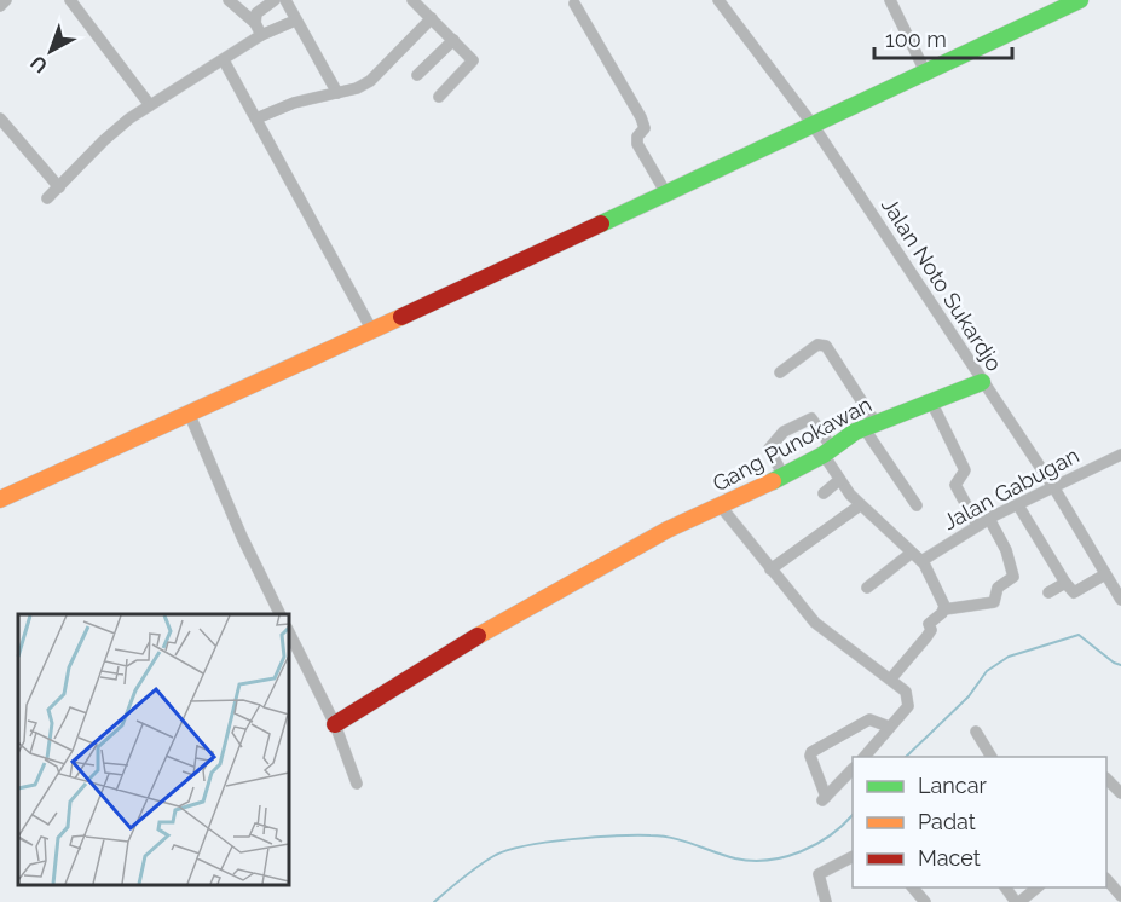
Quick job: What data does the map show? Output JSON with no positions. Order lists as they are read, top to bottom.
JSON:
{
  "streets": {
    "street": ["Jalan Noto Sukardjo", "Gang Punokawan", "Jalan Gabugan"]
  },
  "crossings": [
    ["Jalan Noto Sukardjo", "Gang Punokawan"],
    ["Jalan Noto Sukardjo", "Jalan Gabugan"]
  ],
  "legend": ["Lancar", "Padat", "Macet"],
  "scale_bar": "100 m",
  "north": "bottom left"
}
